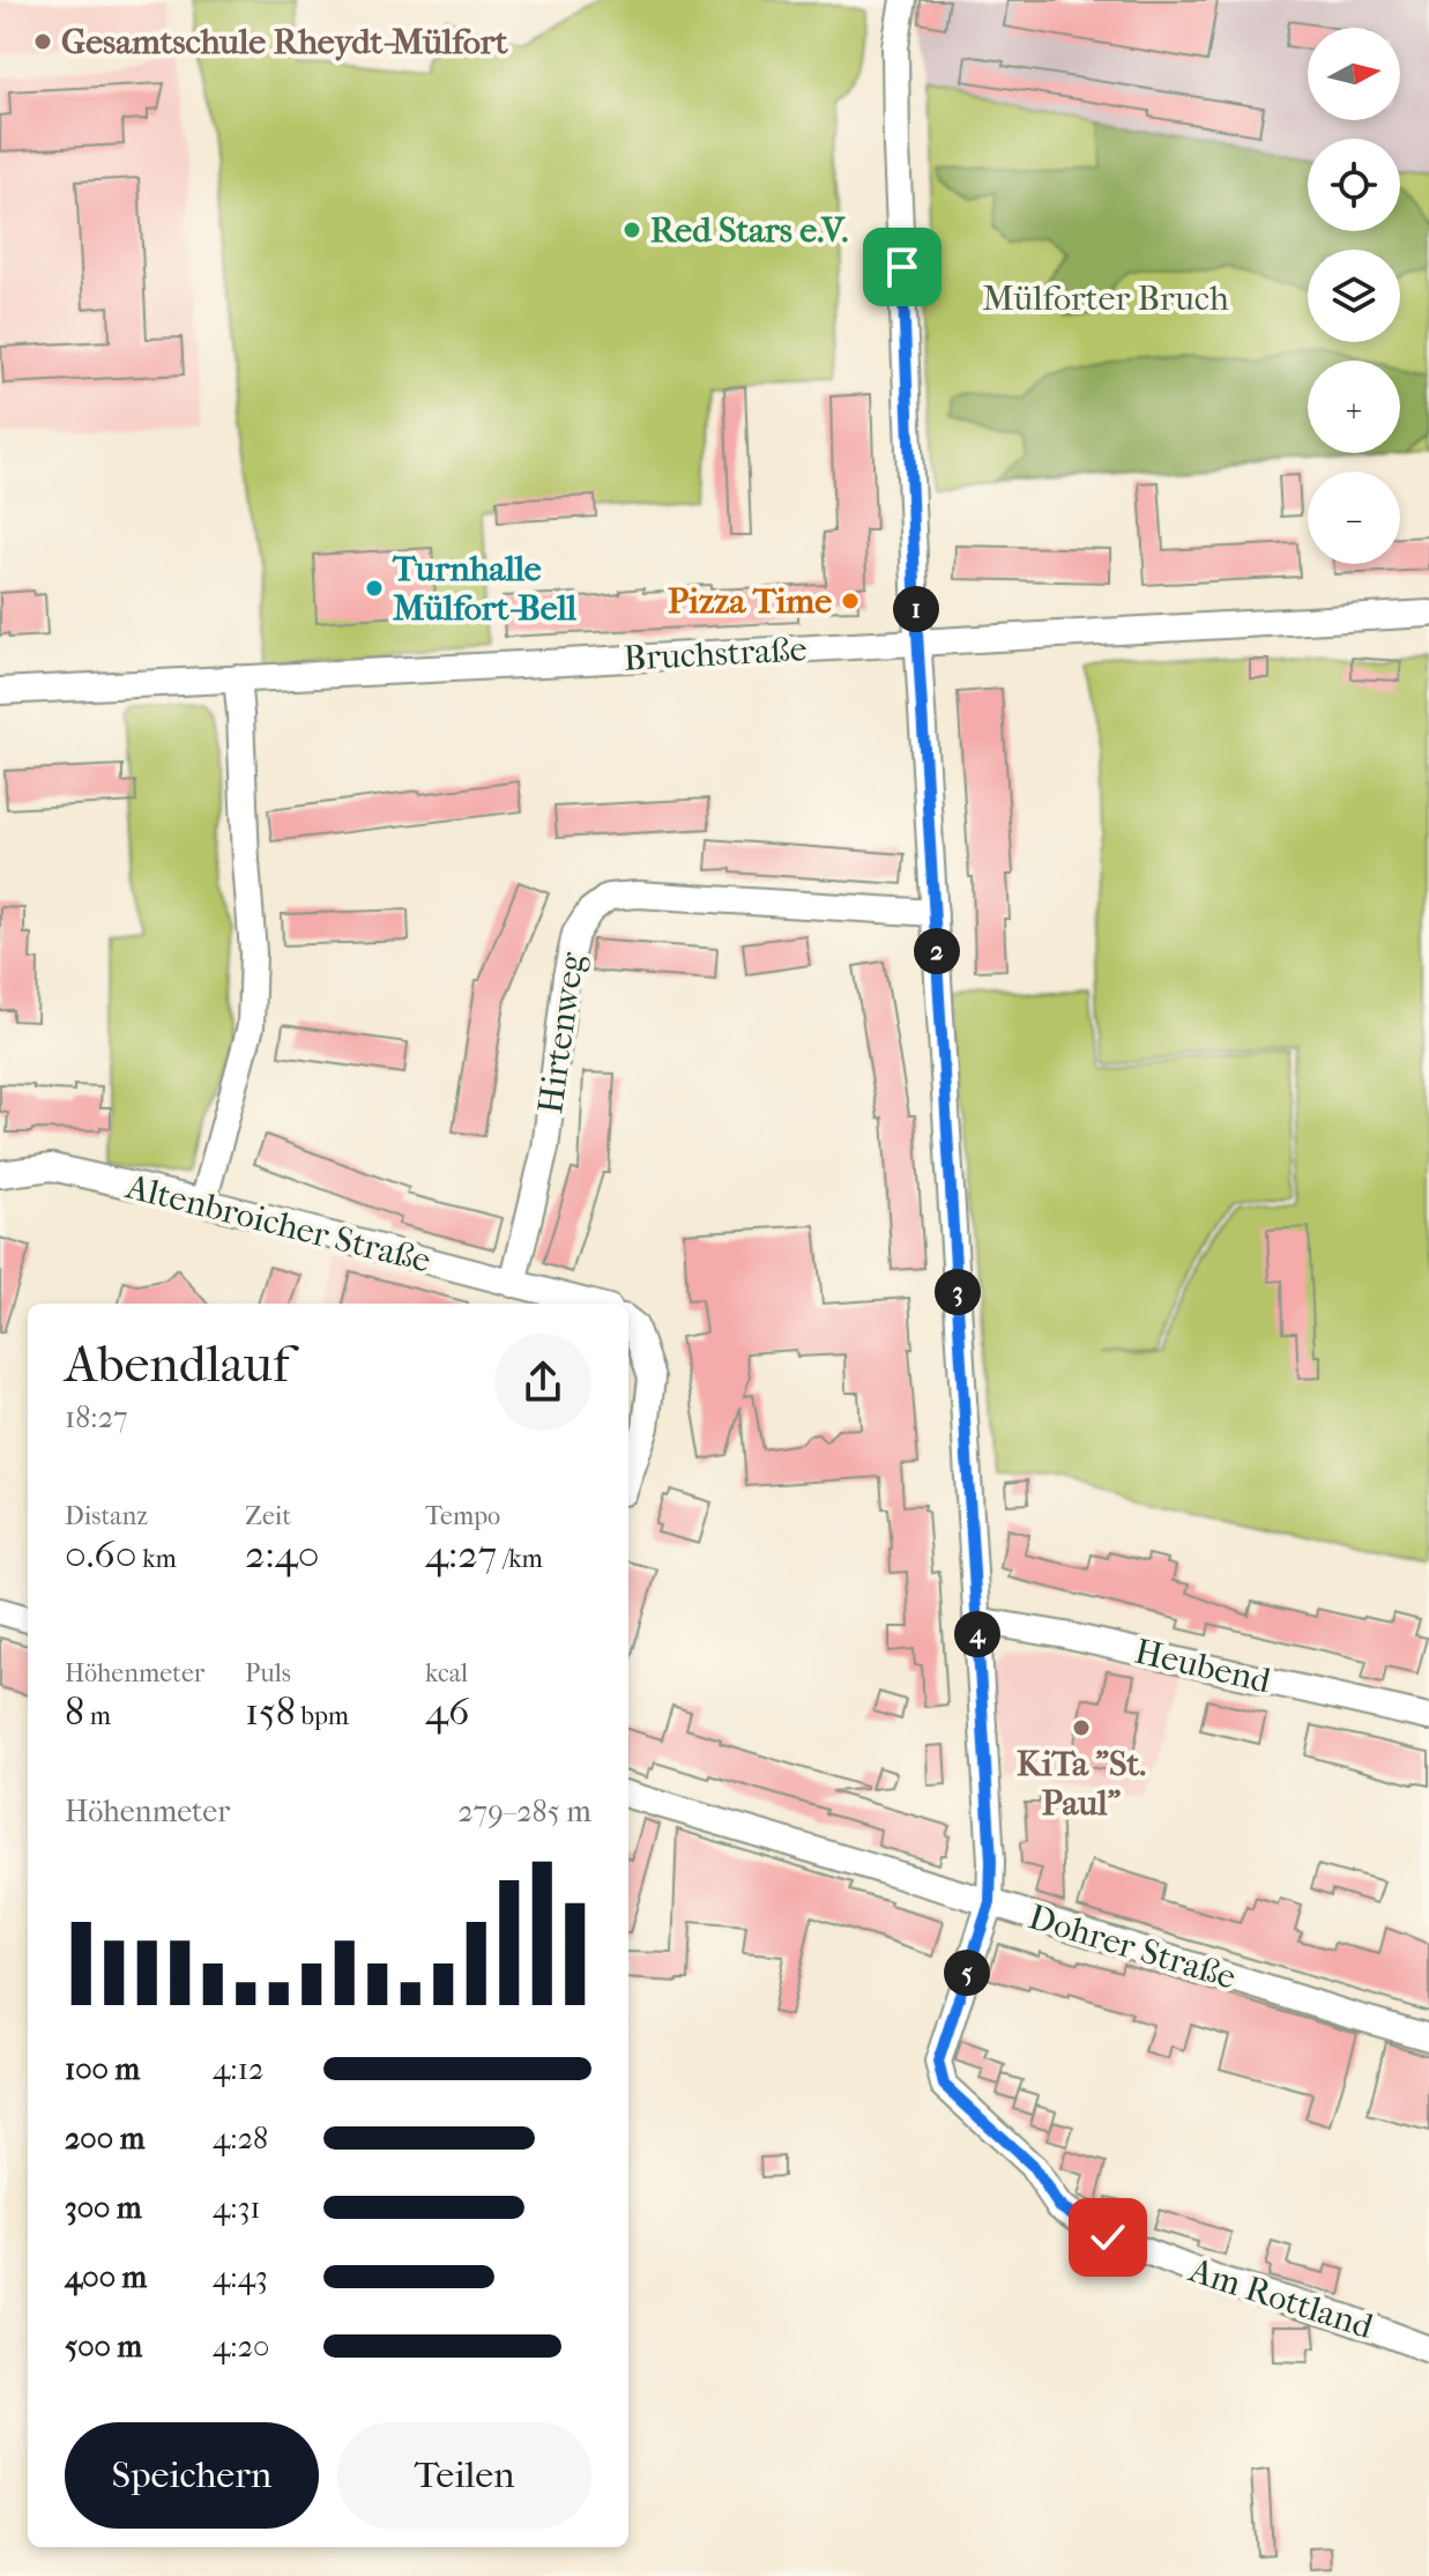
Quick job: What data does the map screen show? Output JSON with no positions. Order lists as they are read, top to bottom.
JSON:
{
  "streets": {
    "street": [
      "Bruchstraße",
      "Hirtenweg",
      "Altenbroicher Straße",
      "Heubend",
      "Dohrer Straße",
      "Am Rottland"
    ]
  },
  "crossings": [
    ["Bruchstraße", "Am Rottland"],
    ["Hirtenweg", "Altenbroicher Straße"],
    ["Hirtenweg", "Am Rottland"],
    ["Heubend", "Am Rottland"],
    ["Dohrer Straße", "Am Rottland"]
  ],
  "parks": ["Mülforter Bruch"],
  "places": [
    "Gesamtschule Rheydt-Mülfort",
    "Red Stars e.V.",
    "Turnhalle Mülfort-Bell",
    "Pizza Time",
    "KiTa \"St. Paul\""
  ],
  "north": "right",
  "page": {
    "map_buttons": ["+", "−"],
    "pins": [
      "1",
      "2",
      "3",
      "4",
      "5"
    ],
    "heading": ["Abendlauf", "18:27"],
    "stats": [
      ["Distanz", "0.60 km"],
      ["Zeit", "2:40"],
      ["Tempo", "4:27 /km"],
      ["Höhenmeter", "8 m"],
      ["Puls", "158 bpm"],
      ["kcal", "46"]
    ],
    "chart": ["Höhenmeter", "279–285 m"],
    "list": [
      {
        "name": "100 m",
        "note": "4:12"
      },
      {
        "name": "200 m",
        "note": "4:28"
      },
      {
        "name": "300 m",
        "note": "4:31"
      },
      {
        "name": "400 m",
        "note": "4:43"
      },
      {
        "name": "500 m",
        "note": "4:20"
      }
    ],
    "buttons": ["Speichern", "Teilen"]
  }
}
